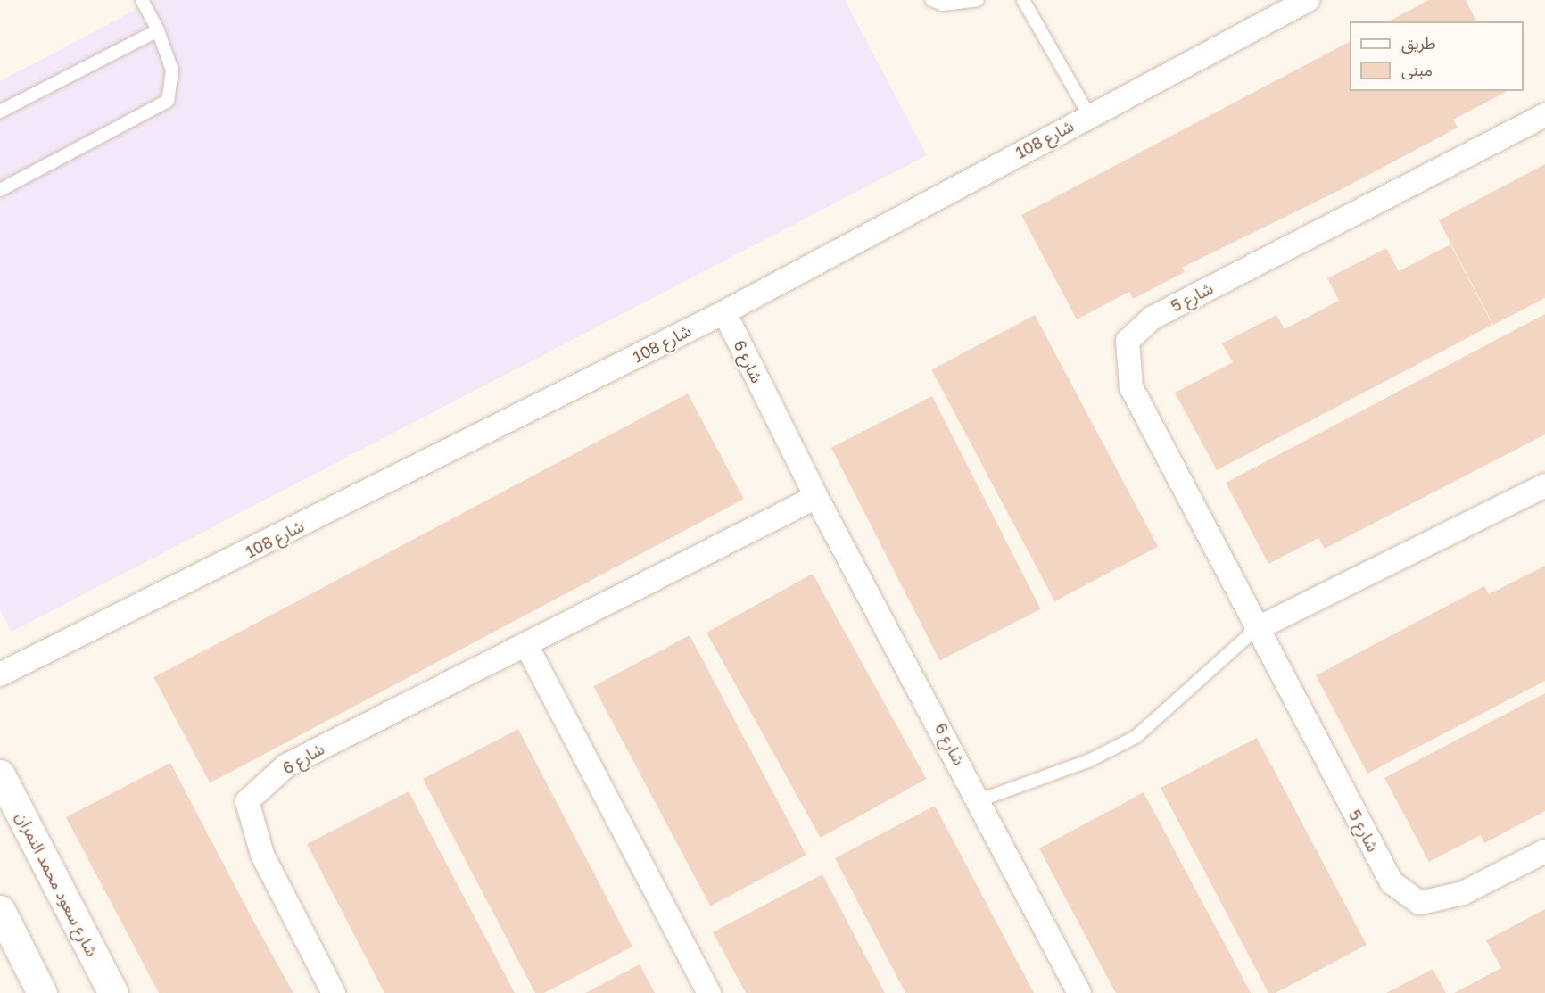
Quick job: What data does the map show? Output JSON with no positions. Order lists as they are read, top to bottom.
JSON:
{
  "streets": {
    "street": [
      "شارع 108",
      "شارع 5",
      "شارع 6",
      "شارع سعود محمد النمران"
    ]
  },
  "crossings": [
    ["شارع 108", "شارع 6"]
  ],
  "legend": ["طريق", "مبنى"]
}
